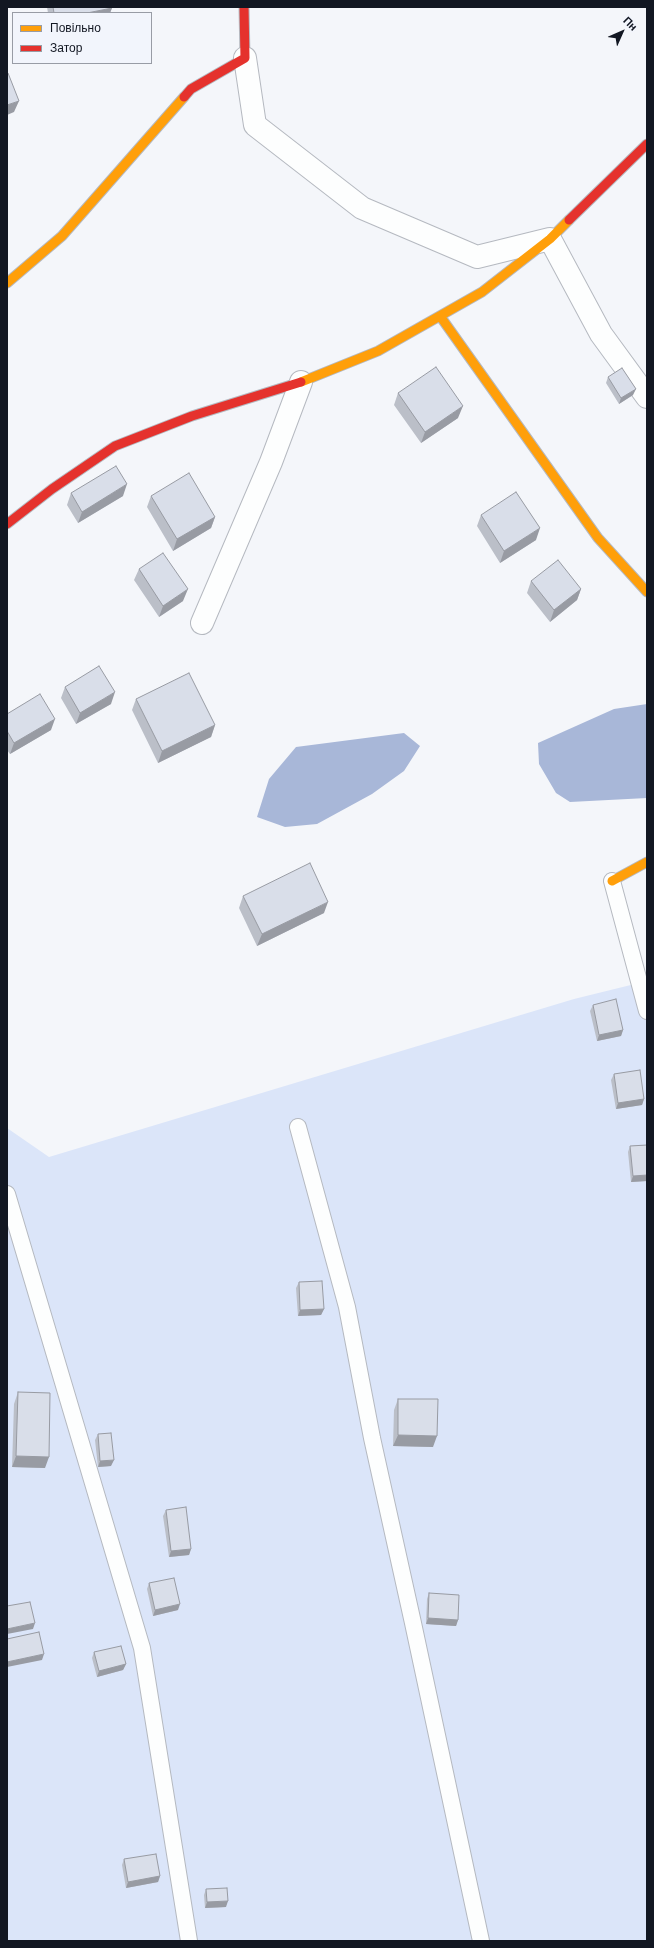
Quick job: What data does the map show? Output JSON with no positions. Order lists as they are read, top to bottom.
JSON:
{
  "legend": ["Повільно", "Затор"],
  "north": "top right"
}
